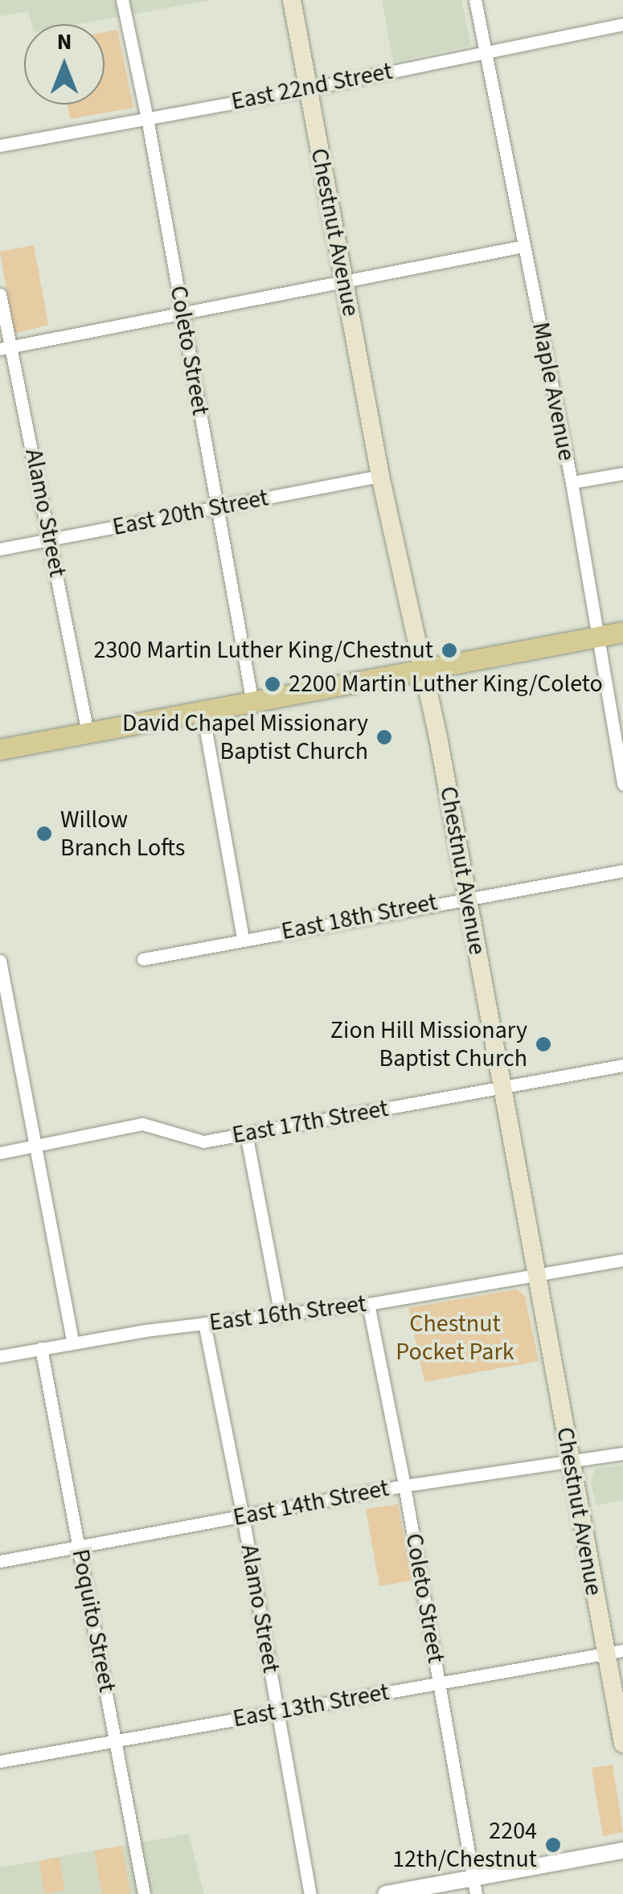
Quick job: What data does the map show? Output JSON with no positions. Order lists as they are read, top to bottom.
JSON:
{
  "streets": {
    "main road": ["Chestnut Avenue"],
    "street": [
      "East 22nd Street",
      "Coleto Street",
      "Maple Avenue",
      "Alamo Street",
      "East 20th Street",
      "East 18th Street",
      "East 17th Street",
      "East 16th Street",
      "East 14th Street",
      "Poquito Street",
      "East 13th Street"
    ]
  },
  "crossings": [
    ["East 22nd Street", "Chestnut Avenue"],
    ["East 22nd Street", "Coleto Street"],
    ["East 22nd Street", "Maple Avenue"],
    ["Chestnut Avenue", "East 20th Street"],
    ["Chestnut Avenue", "East 18th Street"],
    ["Chestnut Avenue", "East 17th Street"],
    ["Chestnut Avenue", "East 16th Street"],
    ["Chestnut Avenue", "East 14th Street"],
    ["Chestnut Avenue", "East 13th Street"],
    ["Coleto Street", "East 20th Street"],
    ["Coleto Street", "East 16th Street"],
    ["Coleto Street", "East 14th Street"],
    ["Coleto Street", "East 13th Street"],
    ["Alamo Street", "East 20th Street"],
    ["Alamo Street", "East 16th Street"],
    ["Alamo Street", "East 14th Street"],
    ["Alamo Street", "East 13th Street"],
    ["East 16th Street", "Poquito Street"],
    ["East 14th Street", "Poquito Street"],
    ["Poquito Street", "East 13th Street"]
  ],
  "parks": ["Chestnut Pocket Park"],
  "places": [
    "2300 Martin Luther King/Chestnut",
    "2200 Martin Luther King/Coleto",
    "David Chapel Missionary Baptist Church",
    "Willow Branch Lofts",
    "Zion Hill Missionary Baptist Church",
    "2204 12th/Chestnut"
  ],
  "north": "top"
}
